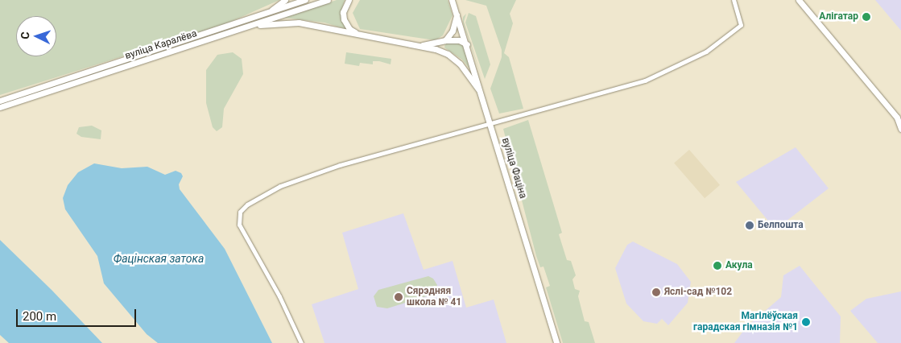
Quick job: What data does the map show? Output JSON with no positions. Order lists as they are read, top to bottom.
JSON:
{
  "streets": {
    "main road": ["вуліца Каралёва", "вуліца Фаціна"]
  },
  "water": ["Фацінская затока"],
  "places": [
    "Алігатар",
    "Белпошта",
    "Акула",
    "Яслі-сад №102",
    "Сярэдняя школа № 41",
    "Магілёўская гарадская гімназія №1"
  ],
  "scale_bar": "200 m",
  "north": "left"
}
